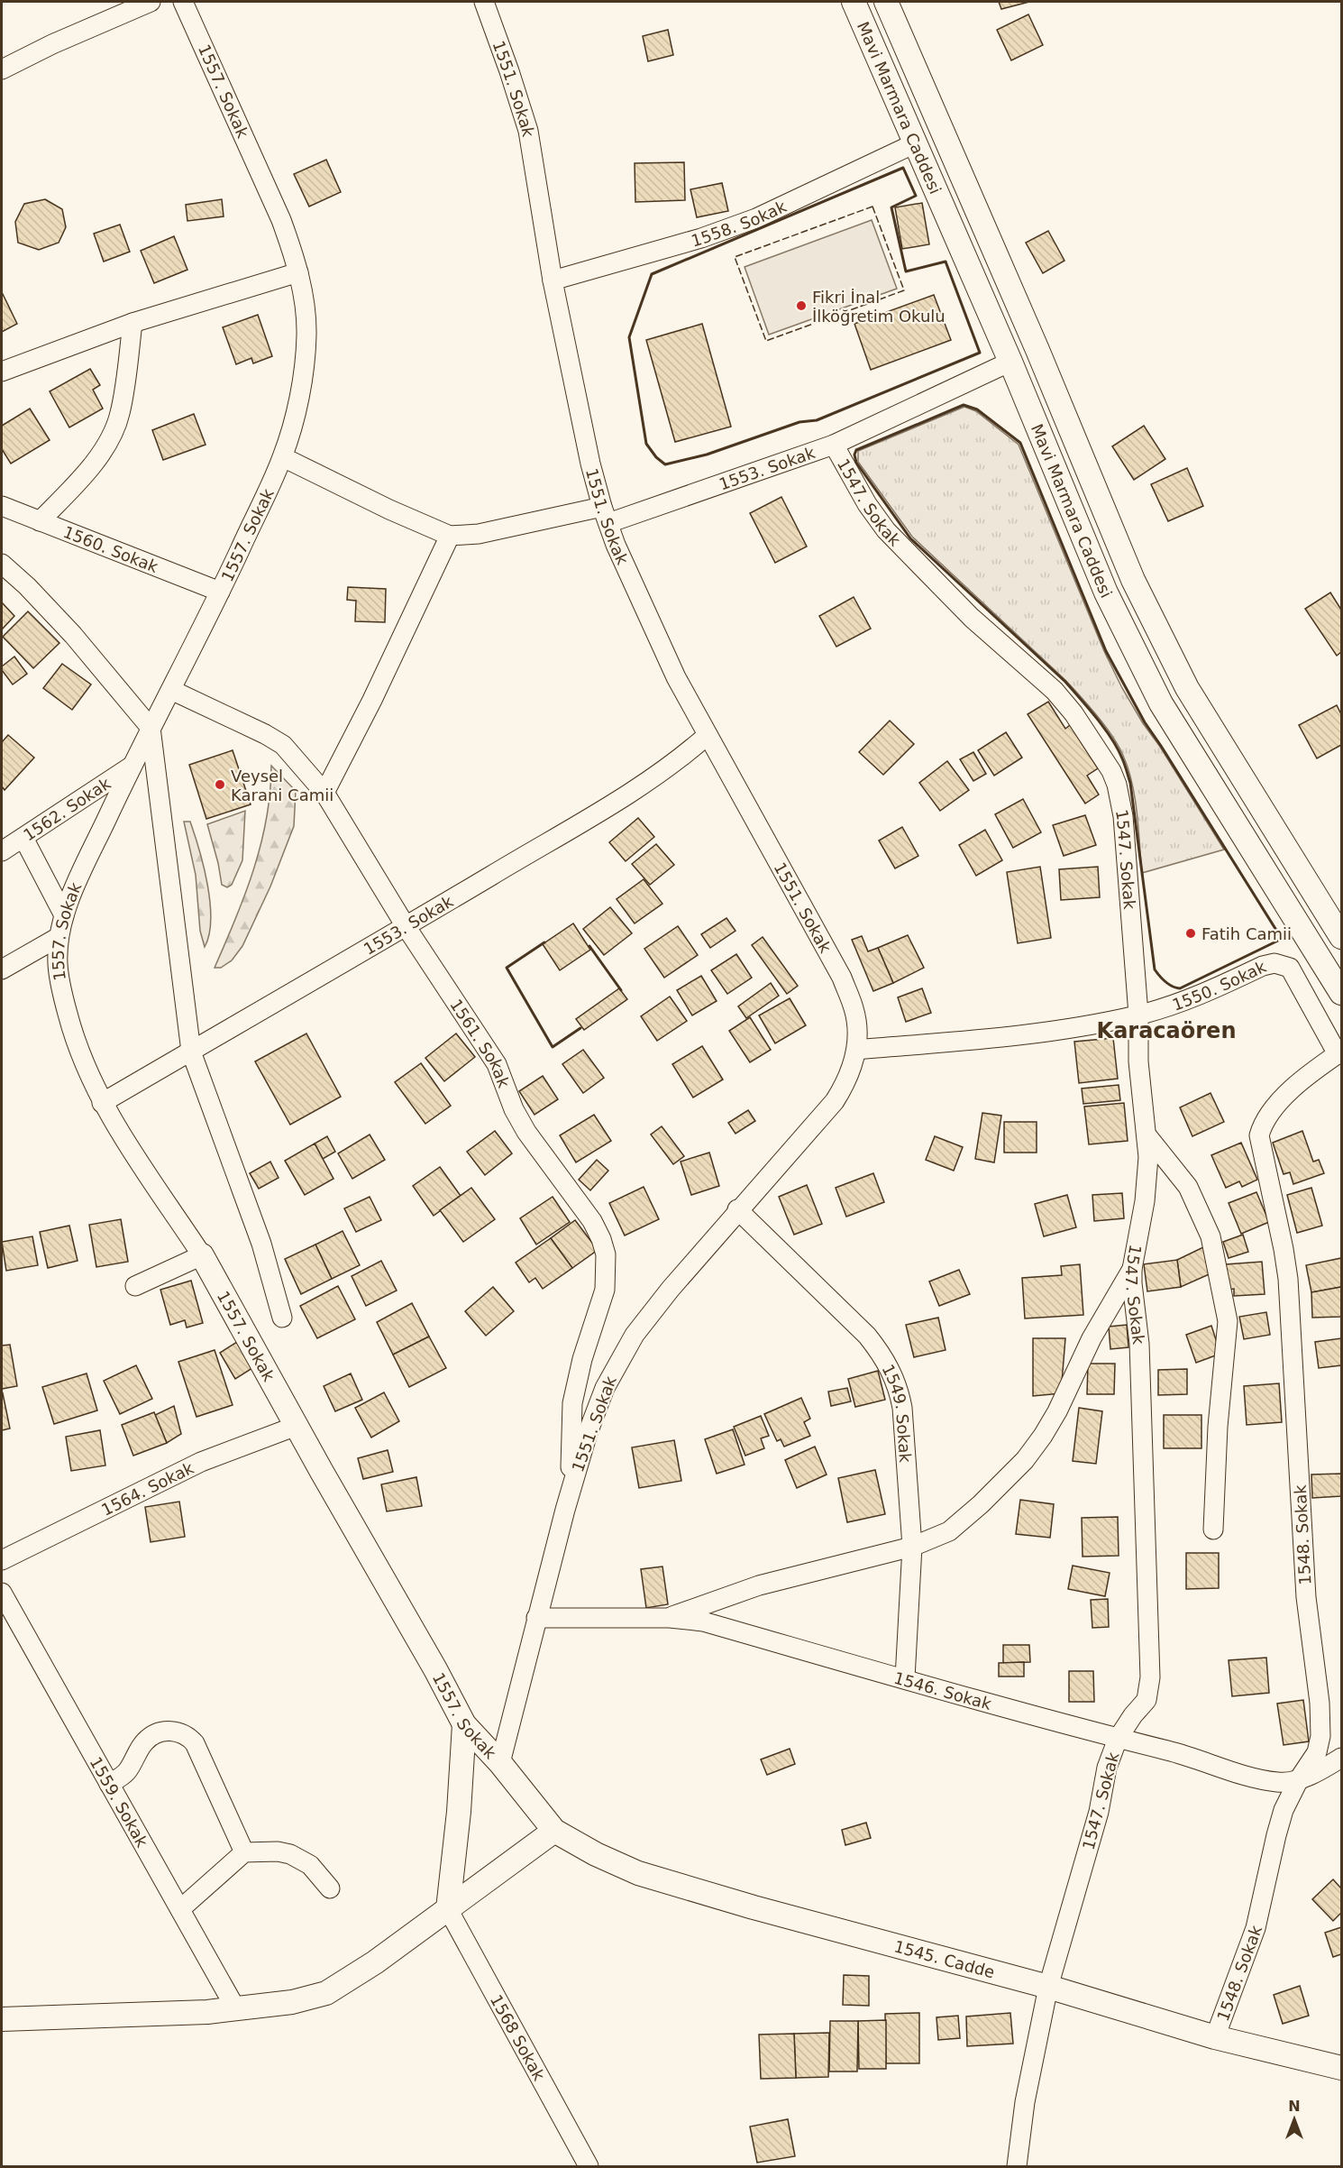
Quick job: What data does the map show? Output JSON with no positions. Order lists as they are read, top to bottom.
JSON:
{
  "streets": {
    "street": [
      "1551. Sokak",
      "1557. Sokak",
      "Mavi Marmara Caddesi",
      "1558. Sokak",
      "1553. Sokak",
      "1547. Sokak",
      "1560. Sokak",
      "1562. Sokak",
      "1550. Sokak",
      "1561. Sokak",
      "1549. Sokak",
      "1564. Sokak",
      "1548. Sokak",
      "1546. Sokak",
      "1559. Sokak",
      "1545. Cadde",
      "1568 Sokak"
    ]
  },
  "crossings": [
    ["1551. Sokak", "1557. Sokak"],
    ["1551. Sokak", "1558. Sokak"],
    ["1551. Sokak", "1553. Sokak"],
    ["1551. Sokak", "1550. Sokak"],
    ["1551. Sokak", "1561. Sokak"],
    ["1551. Sokak", "1549. Sokak"],
    ["1551. Sokak", "1546. Sokak"],
    ["1557. Sokak", "1553. Sokak"],
    ["1557. Sokak", "1560. Sokak"],
    ["1557. Sokak", "1562. Sokak"],
    ["1557. Sokak", "1561. Sokak"],
    ["1557. Sokak", "1564. Sokak"],
    ["1557. Sokak", "1545. Cadde"],
    ["Mavi Marmara Caddesi", "1558. Sokak"],
    ["Mavi Marmara Caddesi", "1553. Sokak"],
    ["1553. Sokak", "1547. Sokak"],
    ["1553. Sokak", "1561. Sokak"],
    ["1547. Sokak", "1550. Sokak"],
    ["1547. Sokak", "1546. Sokak"],
    ["1547. Sokak", "1545. Cadde"],
    ["1550. Sokak", "1548. Sokak"],
    ["1549. Sokak", "1546. Sokak"],
    ["1548. Sokak", "1546. Sokak"],
    ["1548. Sokak", "1545. Cadde"]
  ],
  "districts": ["Karacaören"],
  "places": ["Fikri İnal İlköğretim Okulu", "Veysel Karani Camii", "Fatih Camii"],
  "north": "top"
}
